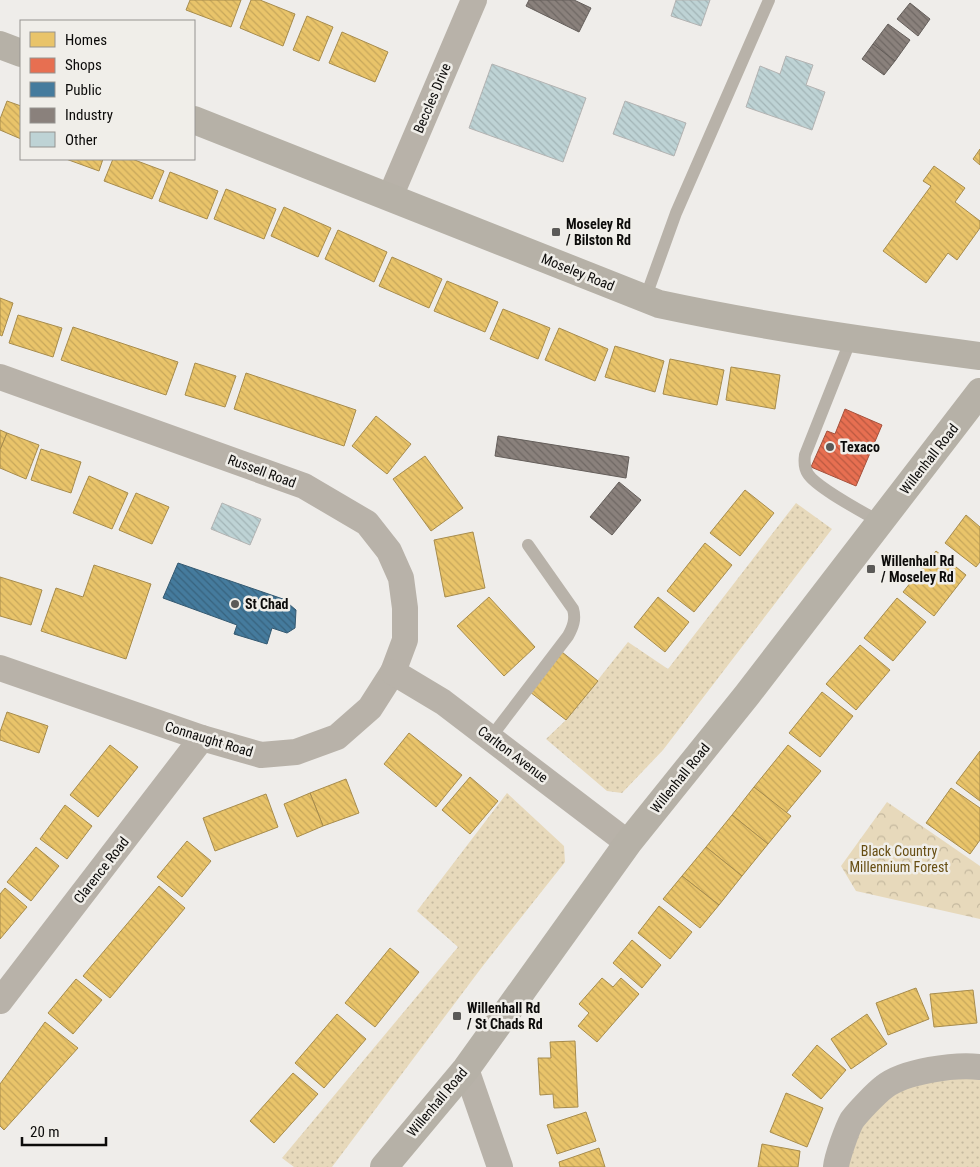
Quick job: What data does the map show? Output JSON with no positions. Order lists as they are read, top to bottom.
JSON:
{
  "streets": {
    "main road": ["Moseley Road", "Willenhall Road"],
    "street": [
      "Beccles Drive",
      "Russell Road",
      "Connaught Road",
      "Carlton Avenue",
      "Clarence Road"
    ]
  },
  "crossings": [
    ["Beccles Drive", "Moseley Road"],
    ["Willenhall Road", "Carlton Avenue"],
    ["Russell Road", "Connaught Road"],
    ["Russell Road", "Carlton Avenue"],
    ["Connaught Road", "Carlton Avenue"],
    ["Connaught Road", "Clarence Road"]
  ],
  "parks": ["Black Country Millennium Forest"],
  "places": {
    "transit": ["Moseley Rd / Bilston Rd", "Willenhall Rd / Moseley Rd", "Willenhall Rd / St Chads Rd"],
    "other": ["Texaco", "St Chad"]
  },
  "legend": [
    "Homes",
    "Shops",
    "Public",
    "Industry",
    "Other"
  ],
  "scale_bar": "20 m"
}
